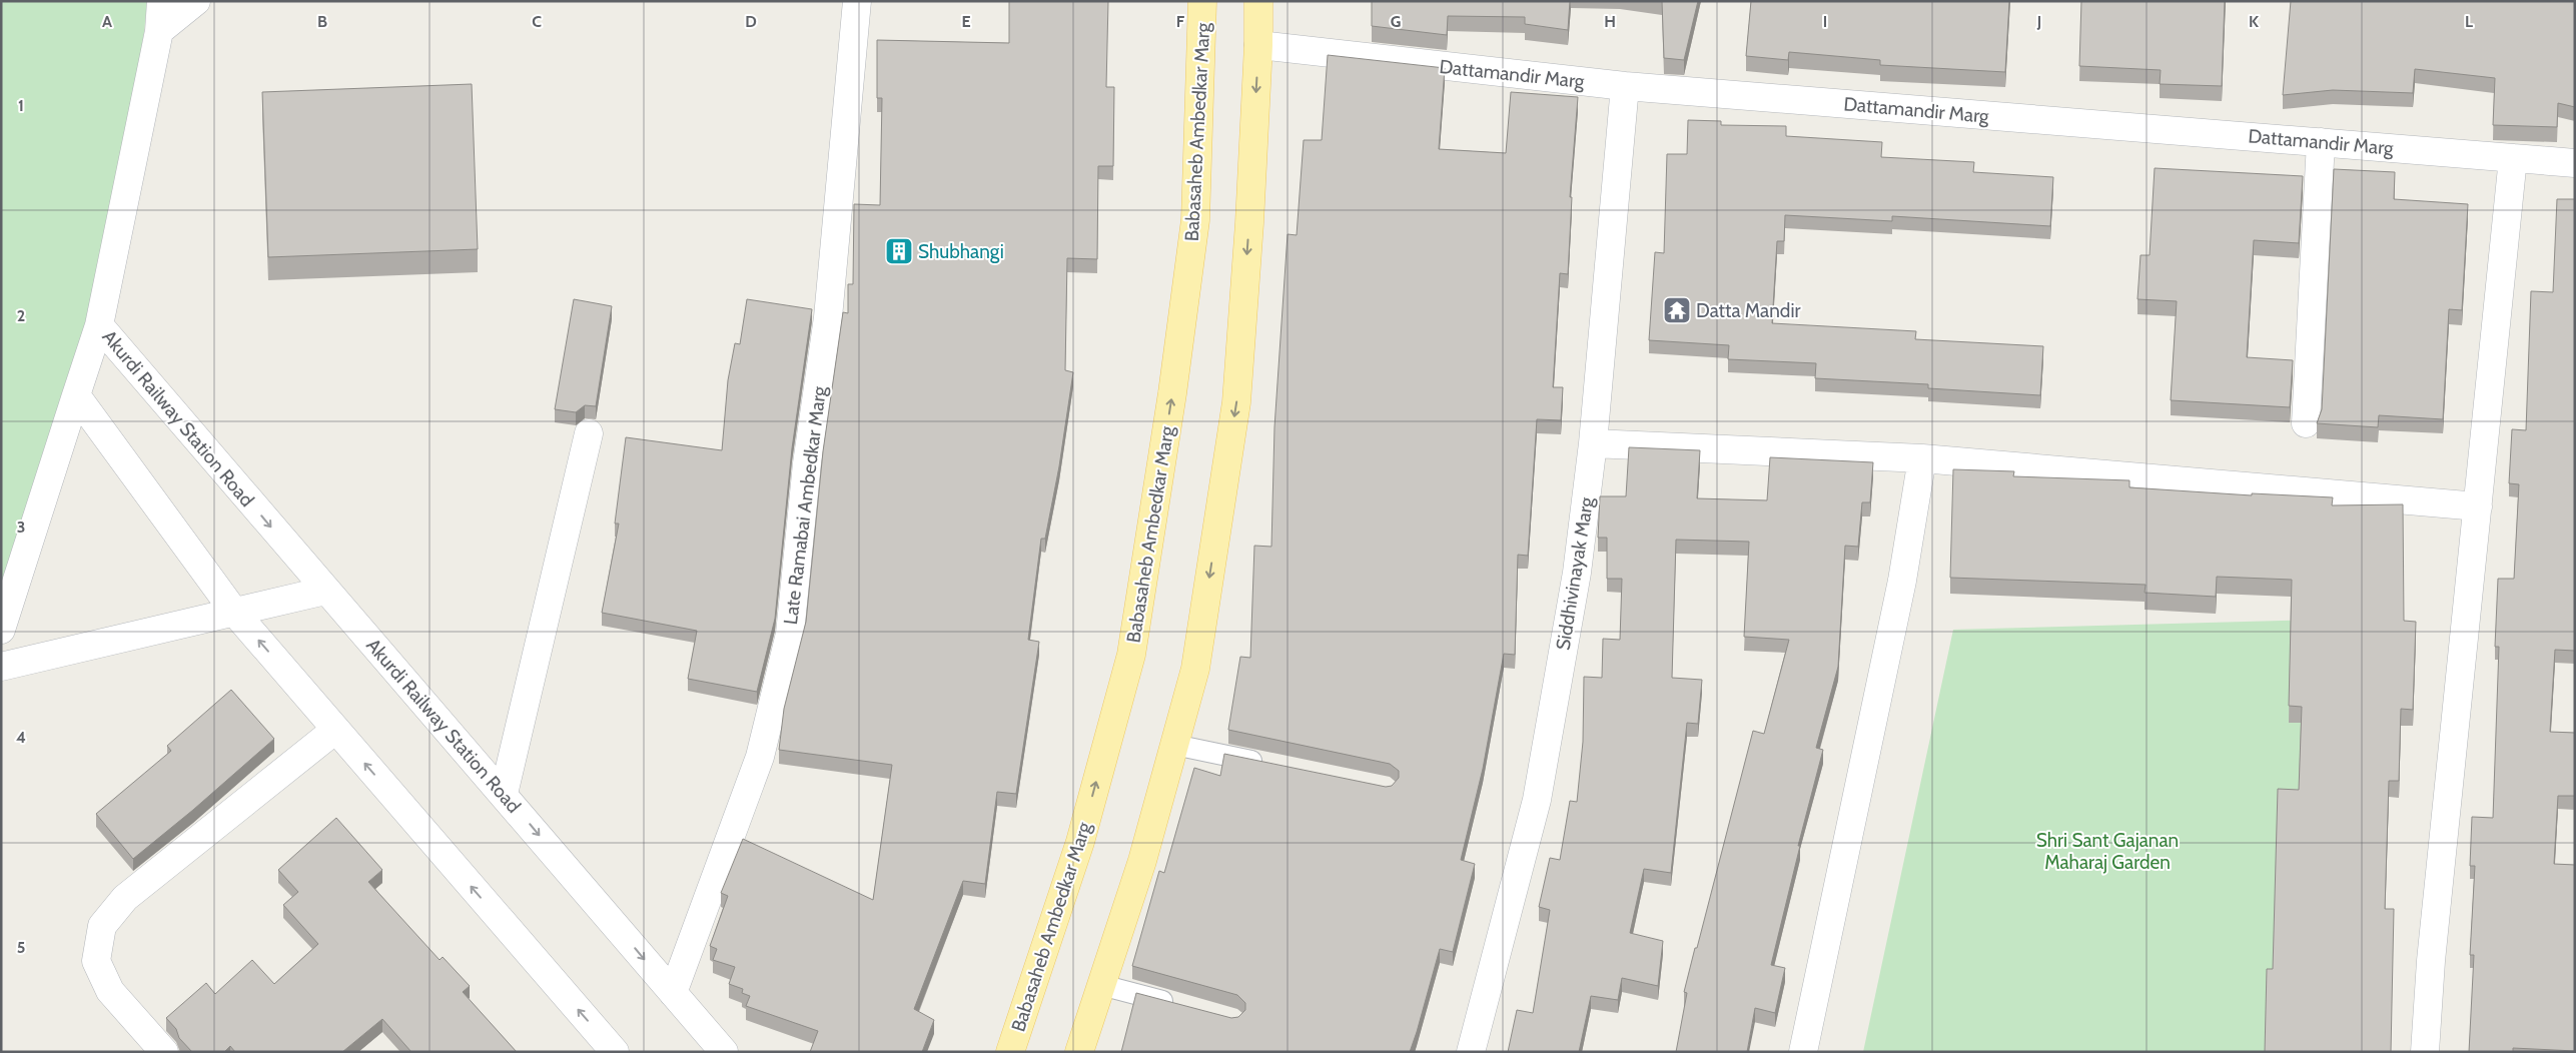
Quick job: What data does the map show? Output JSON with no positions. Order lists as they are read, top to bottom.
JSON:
{
  "streets": {
    "main road": ["Babasaheb Ambedkar Marg"],
    "street": [
      "Dattamandir Marg",
      "Akurdi Railway Station Road",
      "Late Ramabai Ambedkar Marg",
      "Siddhivinayak Marg"
    ]
  },
  "crossings": [
    ["Dattamandir Marg", "Siddhivinayak Marg"],
    ["Akurdi Railway Station Road", "Late Ramabai Ambedkar Marg"]
  ],
  "parks": ["Shri Sant Gajanan Maharaj Garden"],
  "places": {
    "building": ["Shubhangi"],
    "temple": ["Datta Mandir"]
  },
  "grid": {
    "columns": [
      "A",
      "B",
      "C",
      "D",
      "E",
      "F",
      "G",
      "H",
      "I",
      "J",
      "K",
      "L"
    ],
    "rows": [
      "1",
      "2",
      "3",
      "4",
      "5"
    ]
  }
}
